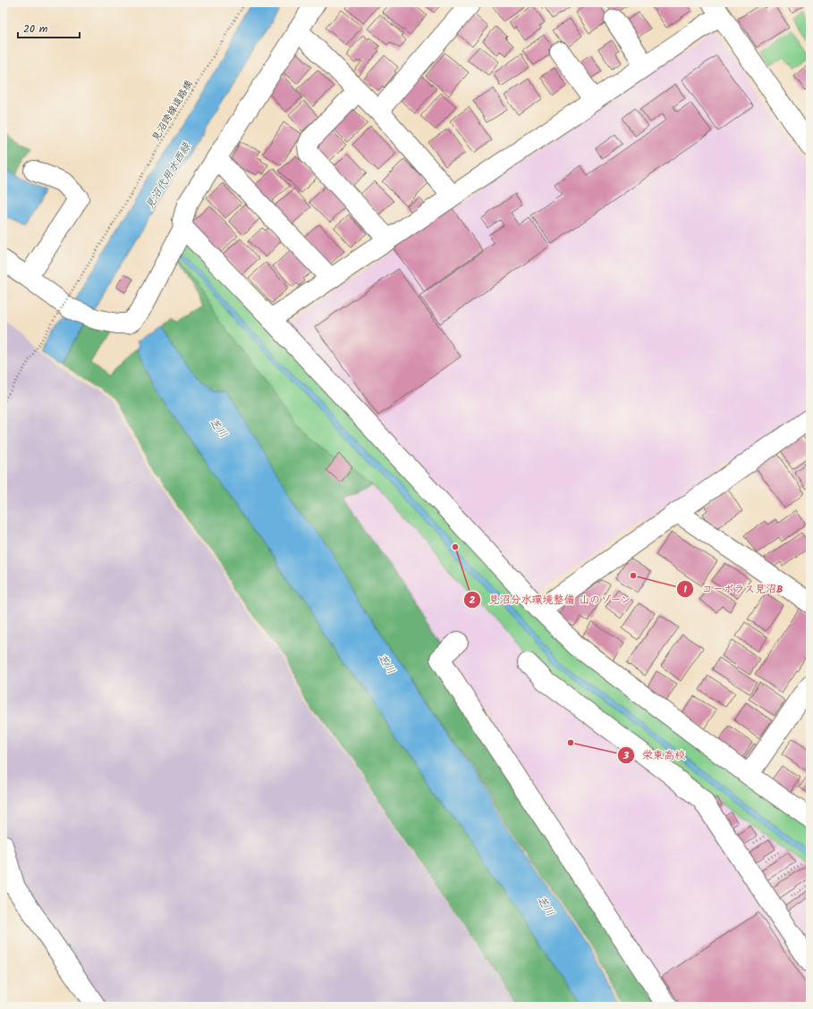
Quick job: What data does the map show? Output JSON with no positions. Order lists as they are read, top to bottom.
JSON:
{
  "streets": {
    "path": ["見沼跨線道路橋"]
  },
  "water": ["見沼代用水西緑", "芝川"],
  "places": ["見沼分水環境整備 山のゾーン", "コーポラス見沼B", "栄東高校"],
  "scale_bar": "20 m"
}
